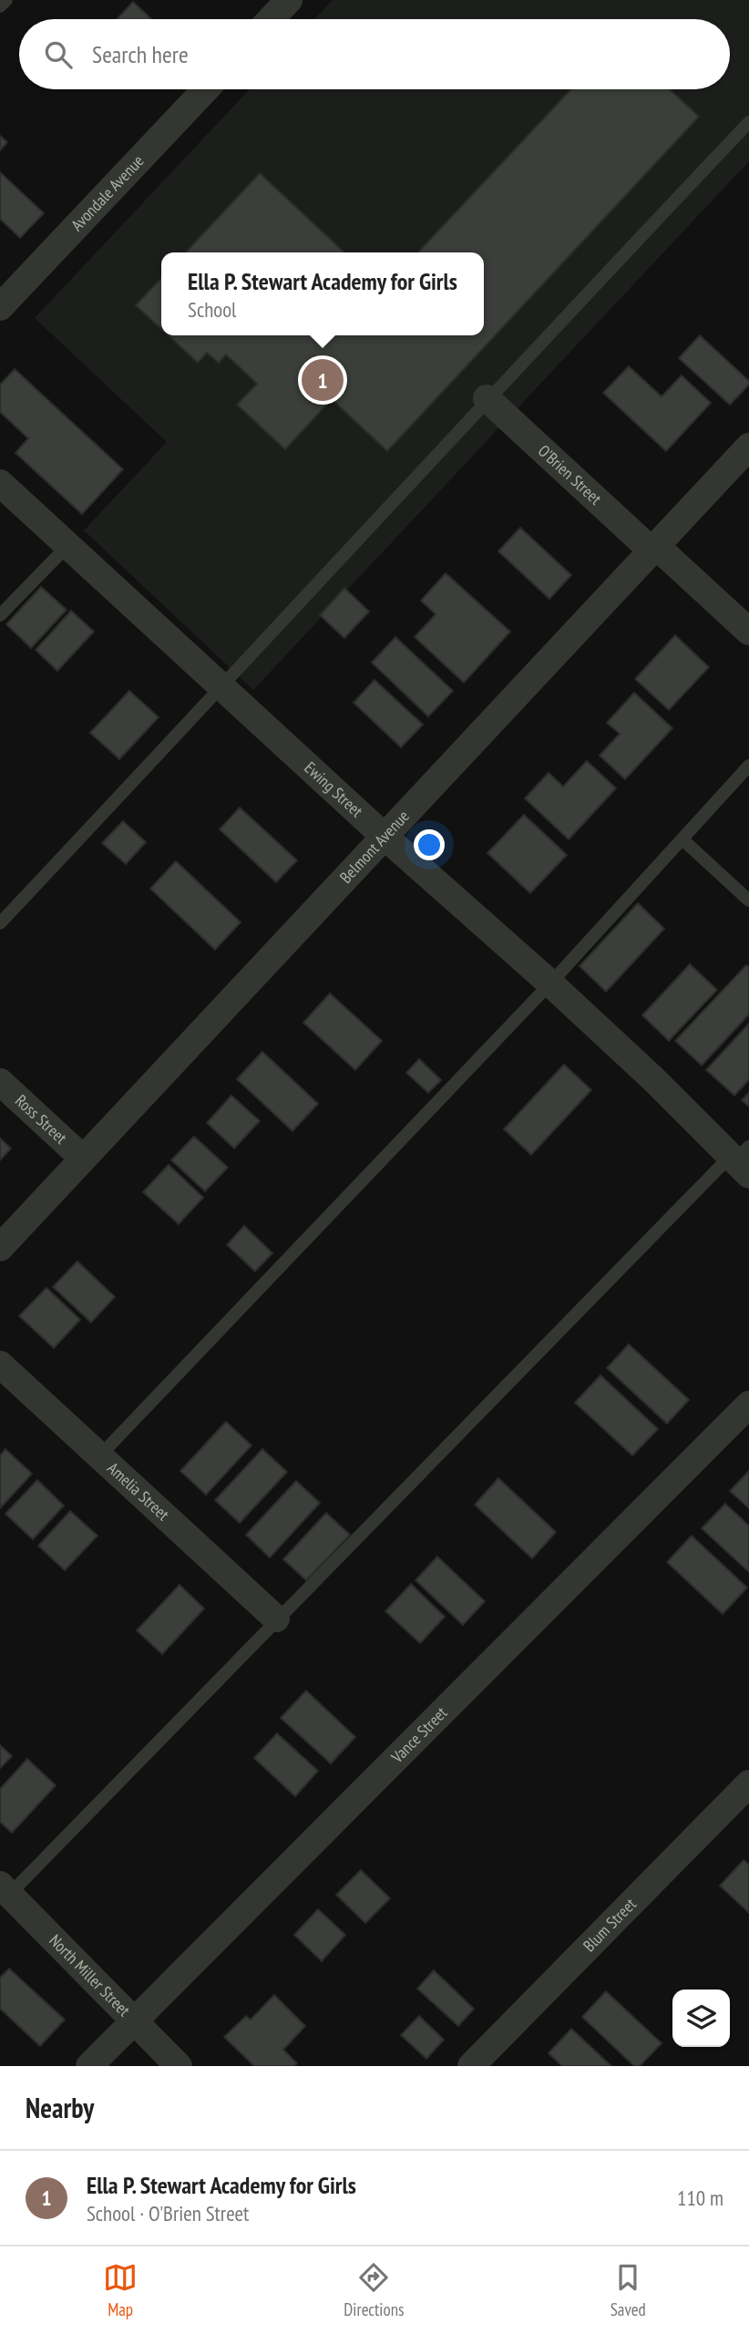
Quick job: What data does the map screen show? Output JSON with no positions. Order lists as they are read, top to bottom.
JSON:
{
  "streets": {
    "street": [
      "Avondale Avenue",
      "O'Brien Street",
      "Ewing Street",
      "Belmont Avenue",
      "Ross Street",
      "Amelia Street",
      "Vance Street",
      "Blum Street",
      "North Miller Street"
    ]
  },
  "crossings": [
    ["O'Brien Street", "Belmont Avenue"],
    ["Ewing Street", "Belmont Avenue"],
    ["Belmont Avenue", "Ross Street"],
    ["Vance Street", "North Miller Street"]
  ],
  "page": {
    "search": "Search here",
    "popup": ["Ella P. Stewart Academy for Girls", "School"],
    "pins": "1",
    "heading": "Nearby",
    "list": [
      {
        "mark": "1",
        "name": "Ella P. Stewart Academy for Girls",
        "note": "School · O'Brien Street",
        "value": "110 m"
      }
    ],
    "nav": ["Map", "Directions", "Saved"]
  }
}
